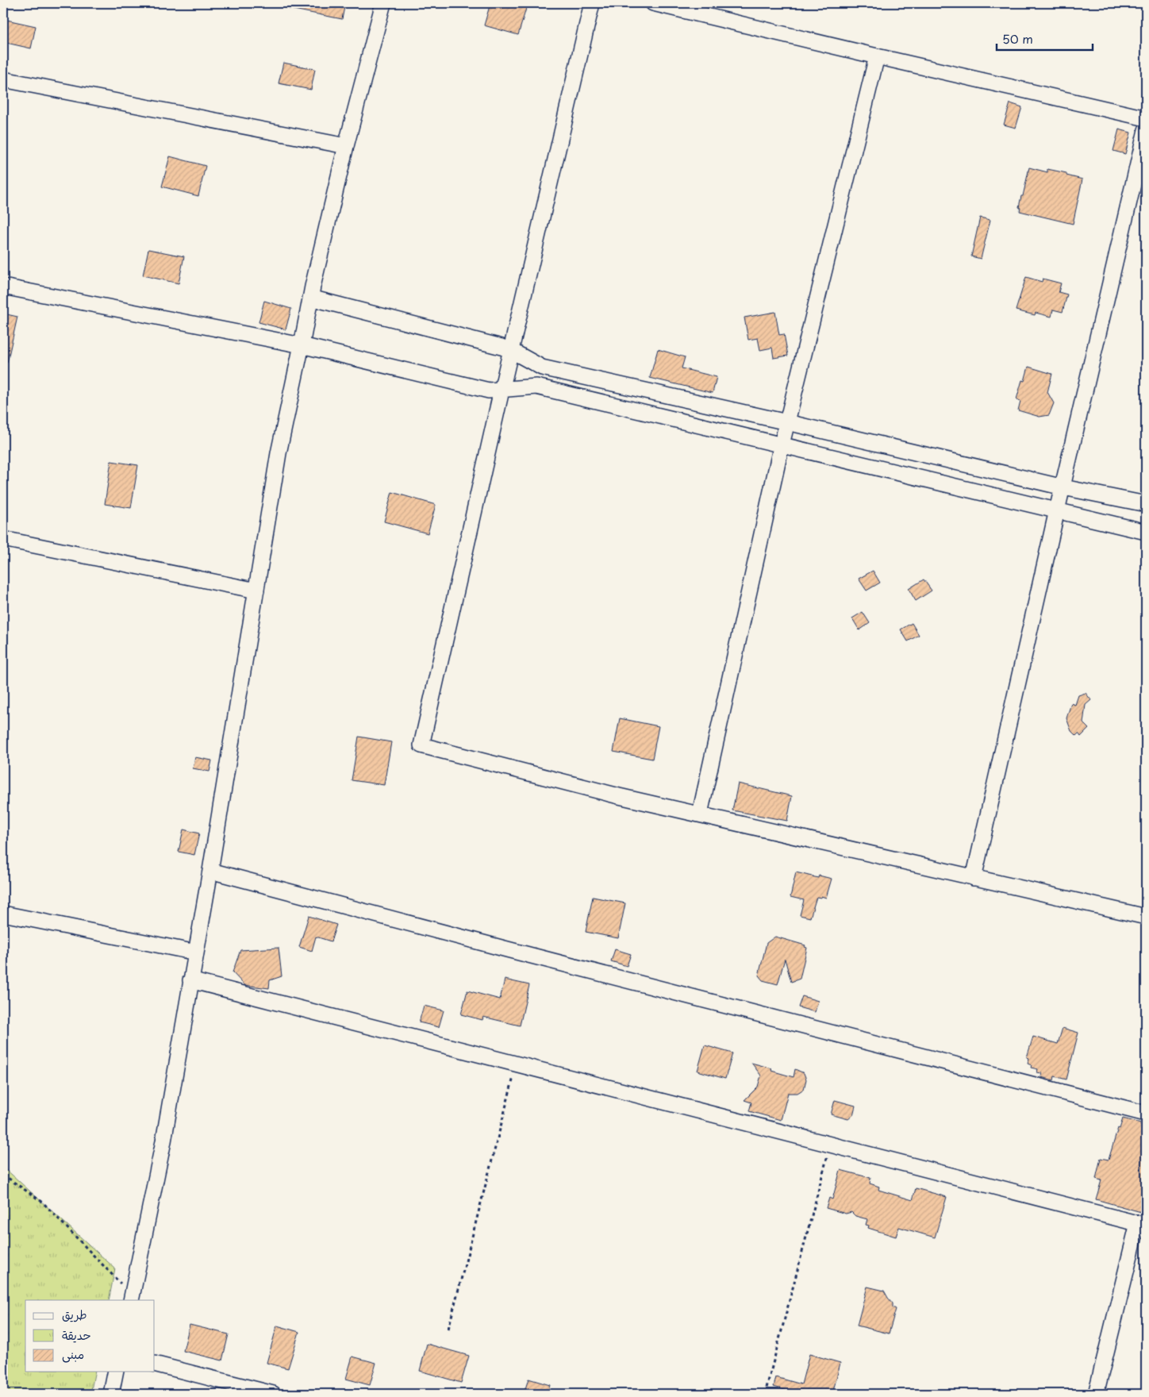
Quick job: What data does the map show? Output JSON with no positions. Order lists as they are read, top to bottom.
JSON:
{
  "legend": ["طريق", "حديقة", "مبنى"],
  "scale_bar": "50 m"
}
